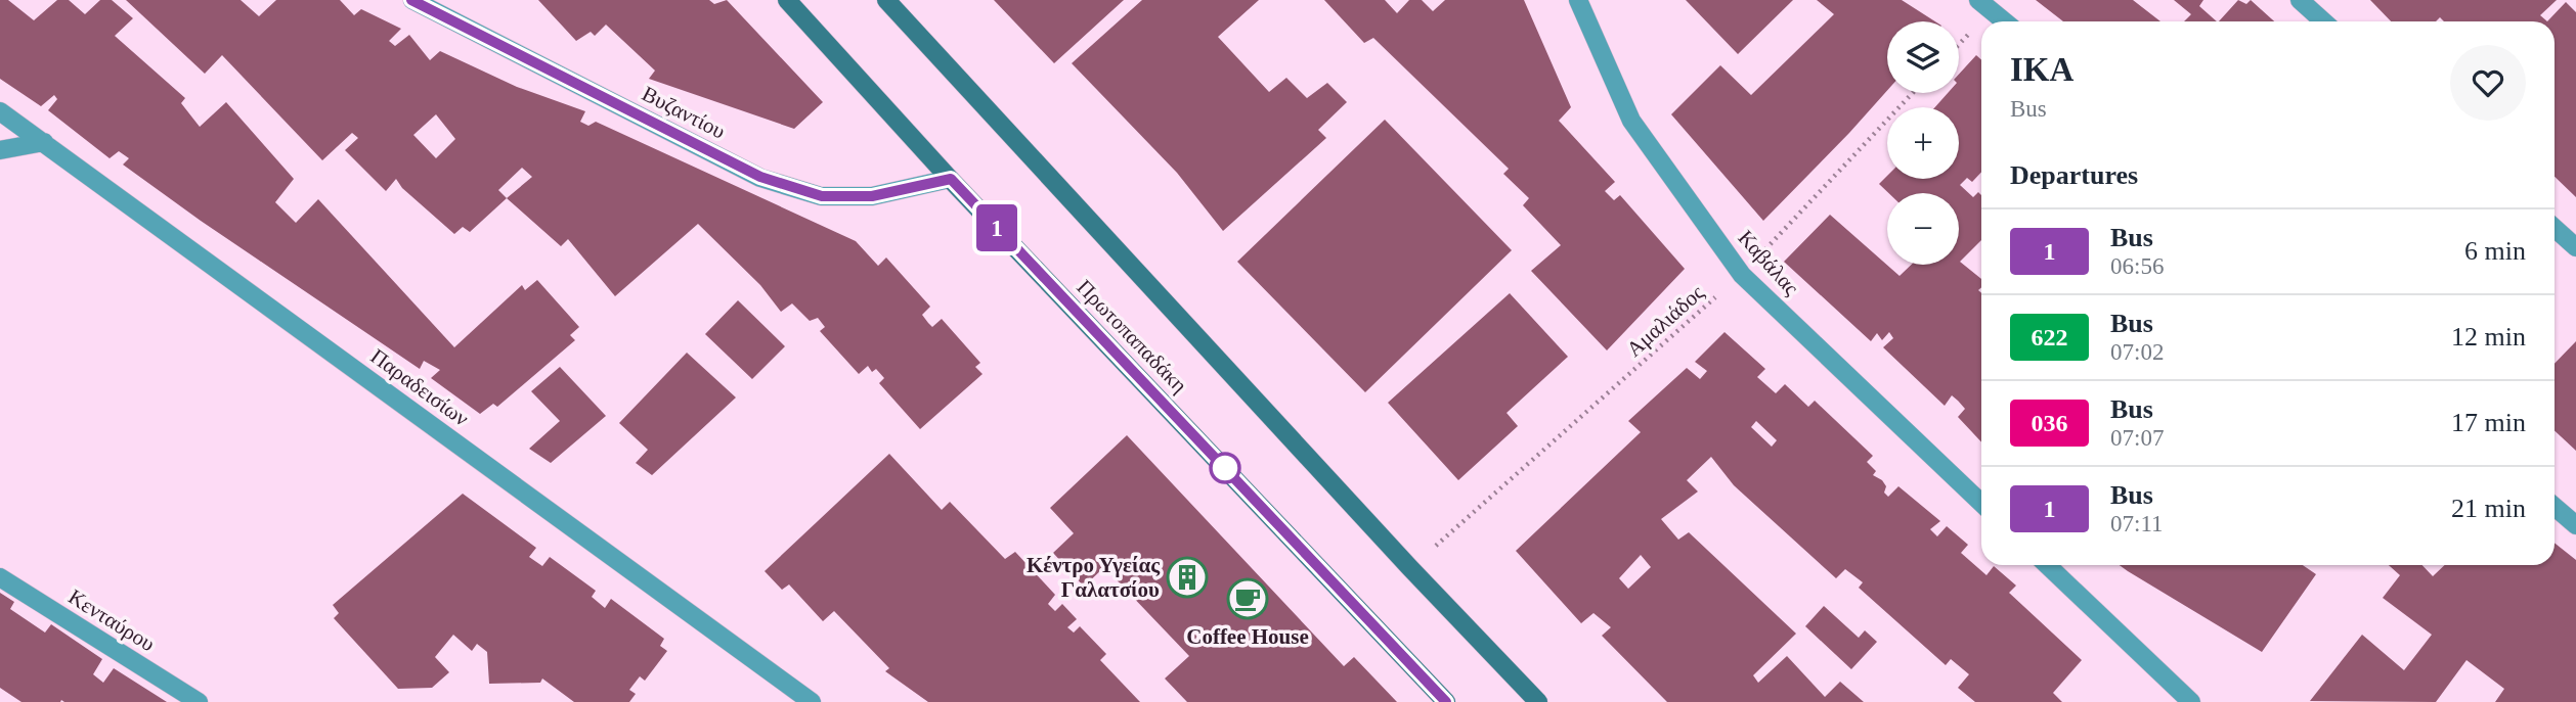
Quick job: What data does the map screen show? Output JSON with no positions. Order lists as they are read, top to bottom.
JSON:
{
  "streets": {
    "main road": ["Πρωτοπαπαδάκη"],
    "street": [
      "Βυζαντίου",
      "Καβάλας",
      "Παραδεισίων",
      "Κενταύρου"
    ],
    "path": ["Αμαλιάδος"]
  },
  "crossings": [
    ["Βυζαντίου", "Πρωτοπαπαδάκη"],
    ["Καβάλας", "Αμαλιάδος"]
  ],
  "places": {
    "building": ["Κέντρο Υγείας Γαλατσίου"],
    "cafe": ["Coffee House"]
  },
  "lines": ["bus line 1"],
  "page": {
    "on_map": "1",
    "map_buttons": ["+", "−"],
    "heading": [
      ["ΙΚΑ", "Bus"],
      "Departures"
    ],
    "list": [
      {
        "mark": "1",
        "name": "Bus",
        "note": "06:56",
        "value": "6 min"
      },
      {
        "mark": "622",
        "name": "Bus",
        "note": "07:02",
        "value": "12 min"
      },
      {
        "mark": "036",
        "name": "Bus",
        "note": "07:07",
        "value": "17 min"
      },
      {
        "mark": "1",
        "name": "Bus",
        "note": "07:11",
        "value": "21 min"
      }
    ]
  }
}
